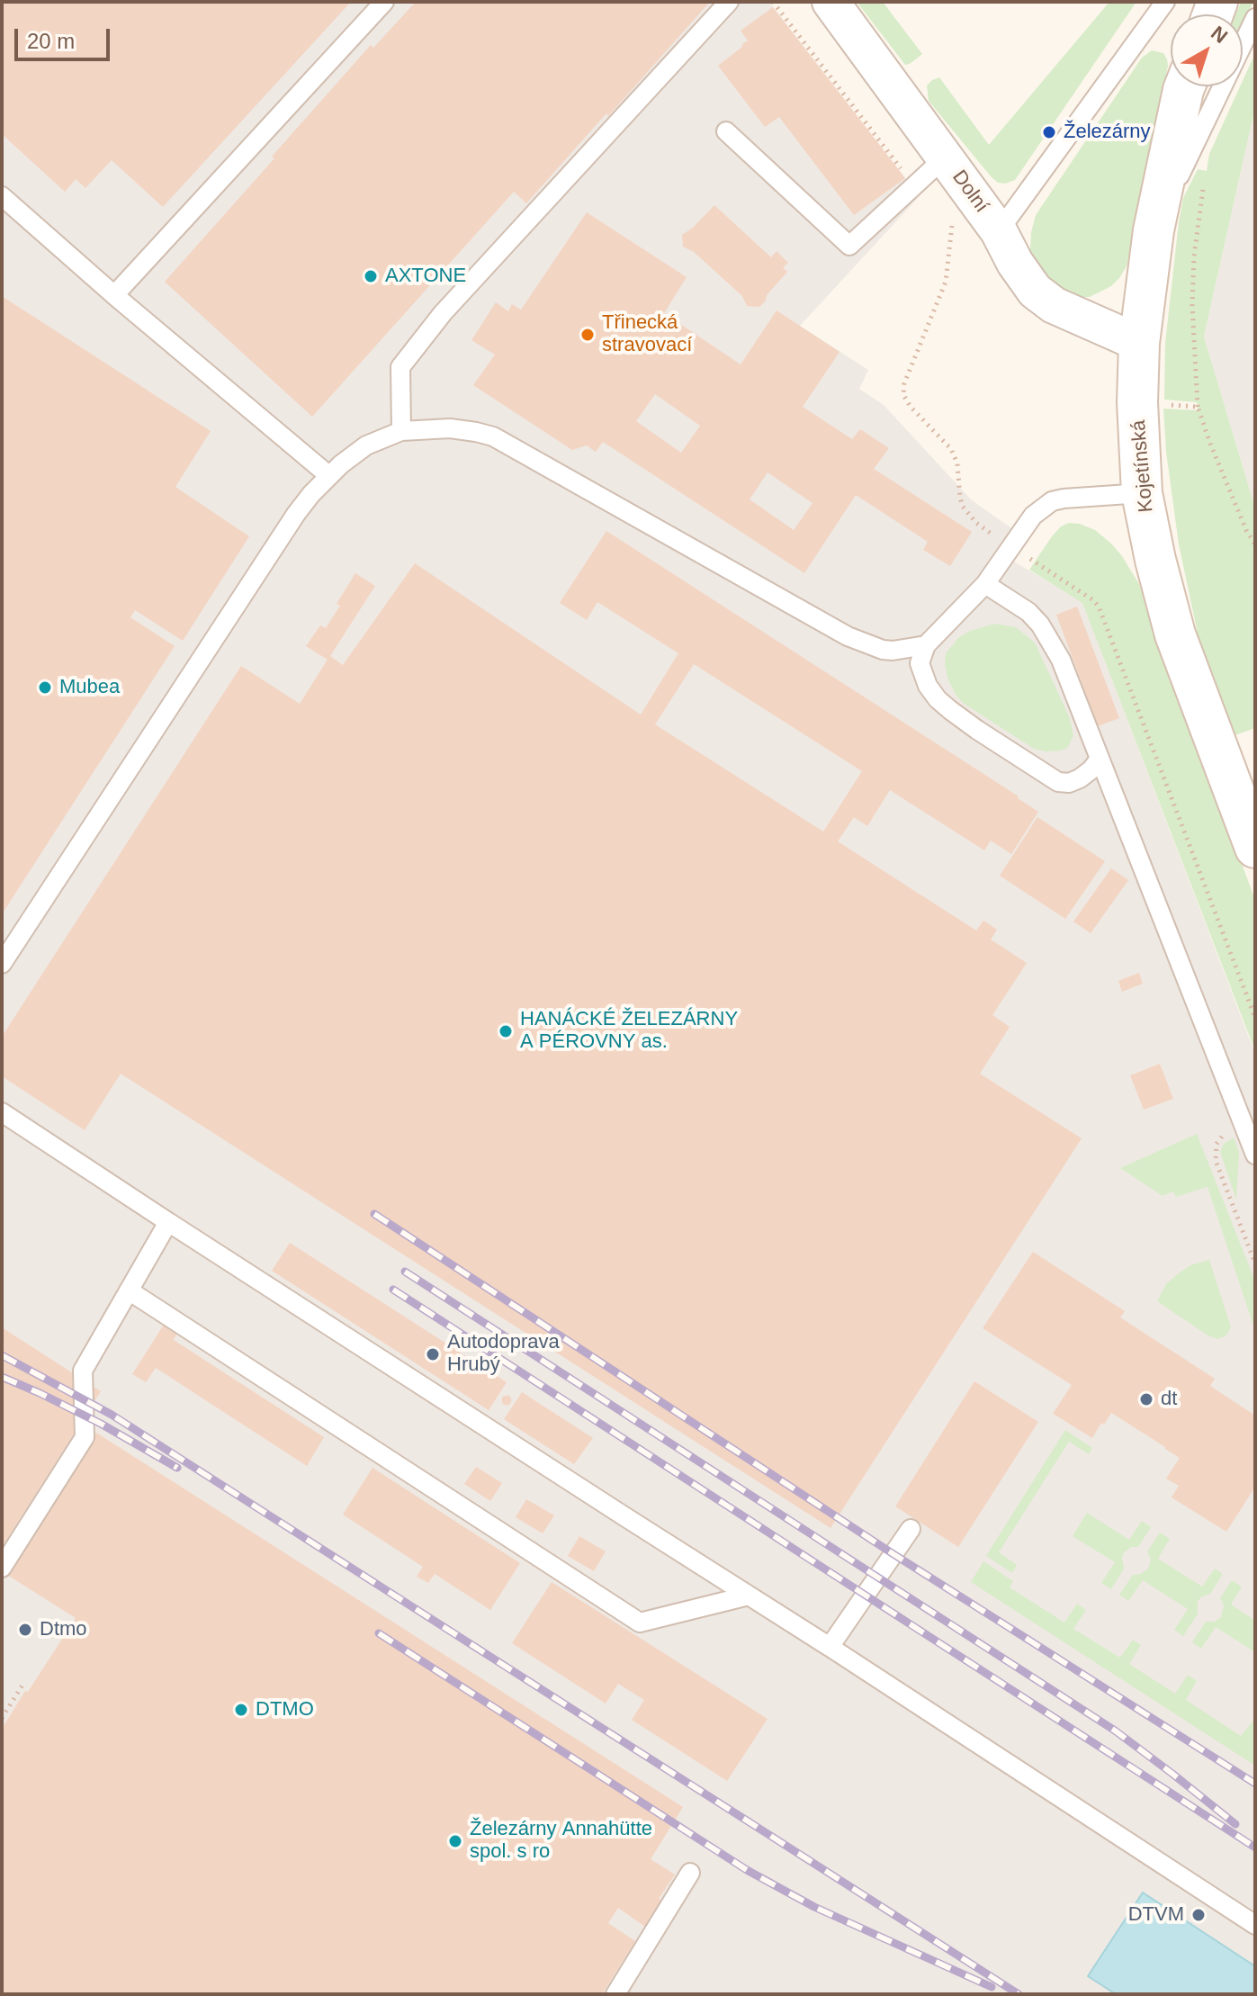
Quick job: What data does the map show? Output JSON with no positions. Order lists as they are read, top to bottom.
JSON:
{
  "streets": {
    "main road": ["Kojetínská"],
    "street": ["Dolní"]
  },
  "crossings": [
    ["Dolní", "Kojetínská"]
  ],
  "places": [
    "Železárny",
    "AXTONE",
    "Třinecká stravovací",
    "Mubea",
    "HANÁCKÉ ŽELEZÁRNY A PÉROVNY as.",
    "Autodoprava Hrubý",
    "dt",
    "Dtmo",
    "DTMO",
    "Železárny Annahütte spol. s ro",
    "DTVM"
  ],
  "scale_bar": "20 m",
  "north": "top right"
}
